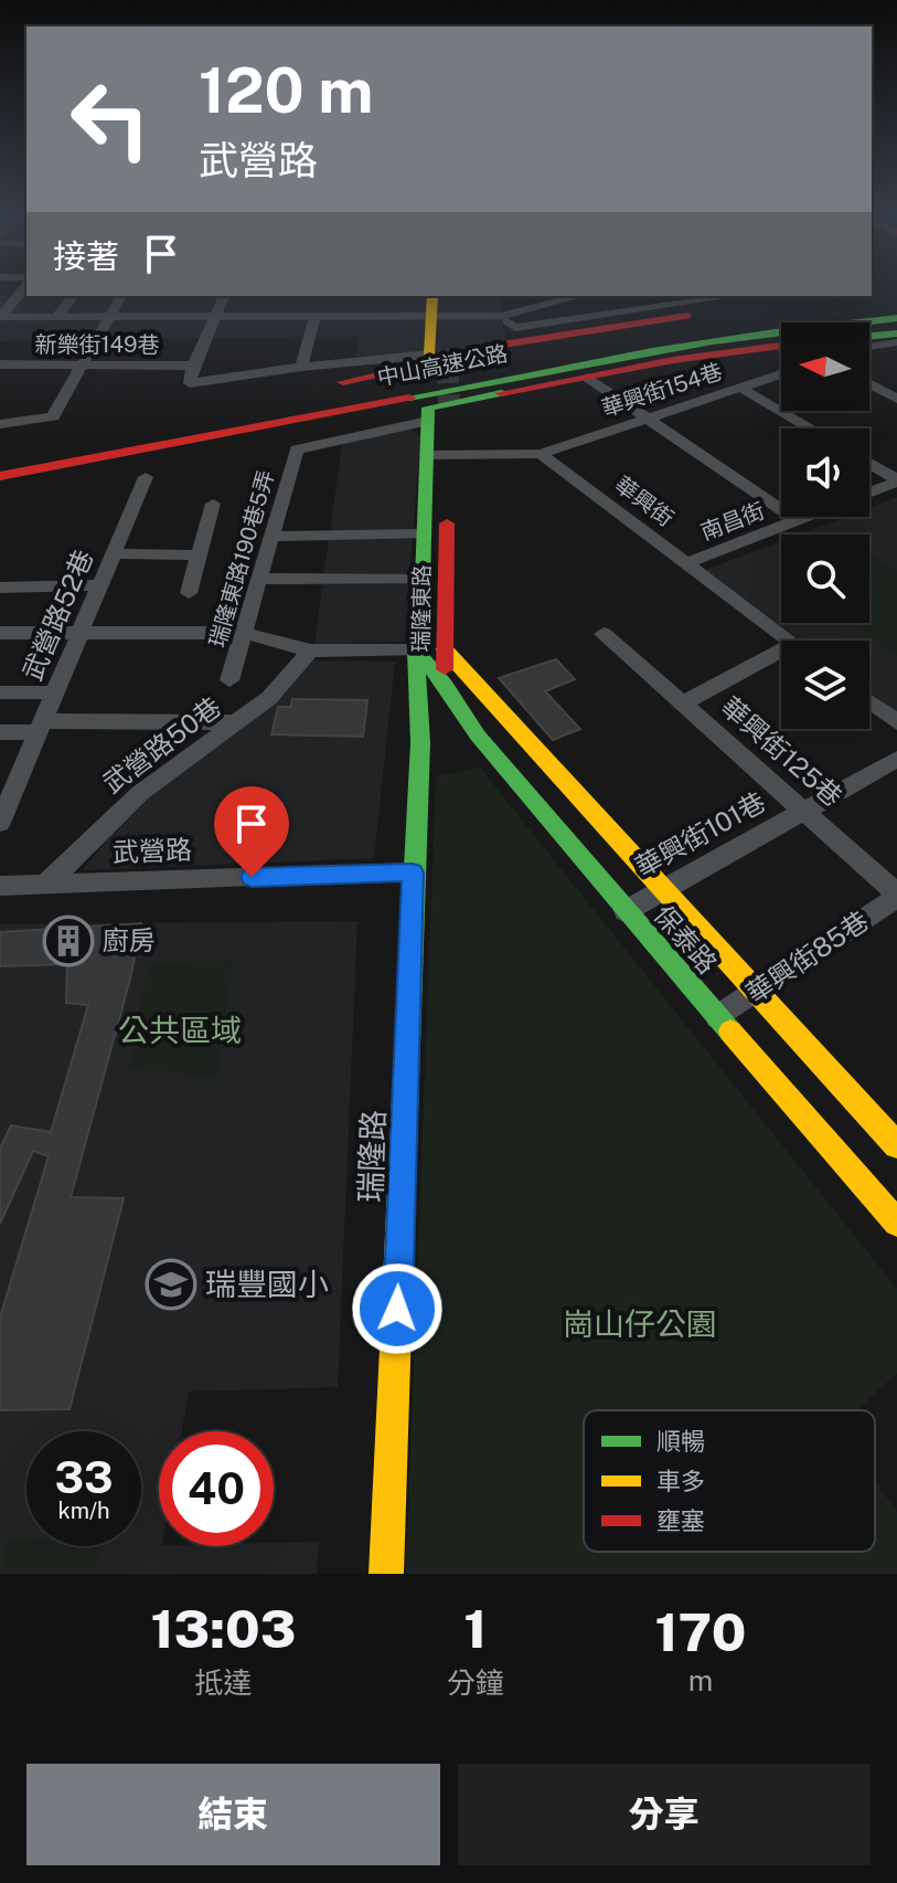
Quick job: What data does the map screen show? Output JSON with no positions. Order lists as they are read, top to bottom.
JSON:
{
  "streets": {
    "main road": [
      "中山高速公路",
      "瑞隆東路",
      "保泰路",
      "瑞隆路"
    ],
    "street": [
      "新樂街149巷",
      "華興街154巷",
      "華興街",
      "南昌街",
      "瑞隆東路190巷5弄",
      "武營路52巷",
      "武營路50巷",
      "華興街125巷",
      "華興街101巷",
      "武營路",
      "華興街85巷"
    ]
  },
  "crossings": [
    ["華興街154巷", "華興街"],
    ["華興街", "南昌街"],
    ["瑞隆東路", "保泰路"],
    ["瑞隆東路", "瑞隆路"],
    ["武營路50巷", "武營路"],
    ["華興街125巷", "華興街101巷"],
    ["華興街125巷", "華興街85巷"],
    ["華興街101巷", "保泰路"],
    ["武營路", "瑞隆路"],
    ["保泰路", "華興街85巷"],
    ["保泰路", "瑞隆路"]
  ],
  "parks": ["公共區域", "崗山仔公園"],
  "places": {
    "building": ["廚房"],
    "school or university": ["瑞豐國小"]
  },
  "legend": ["順暢", "車多", "壅塞"],
  "north": "left",
  "page": {
    "turn": ["120 m", "武營路"],
    "then": "接著",
    "speed": "33 km/h",
    "limit": "40",
    "eta": [
      "13:03",
      "抵達",
      "1",
      "分鐘",
      "170",
      "m"
    ],
    "buttons": ["結束", "分享"]
  }
}
